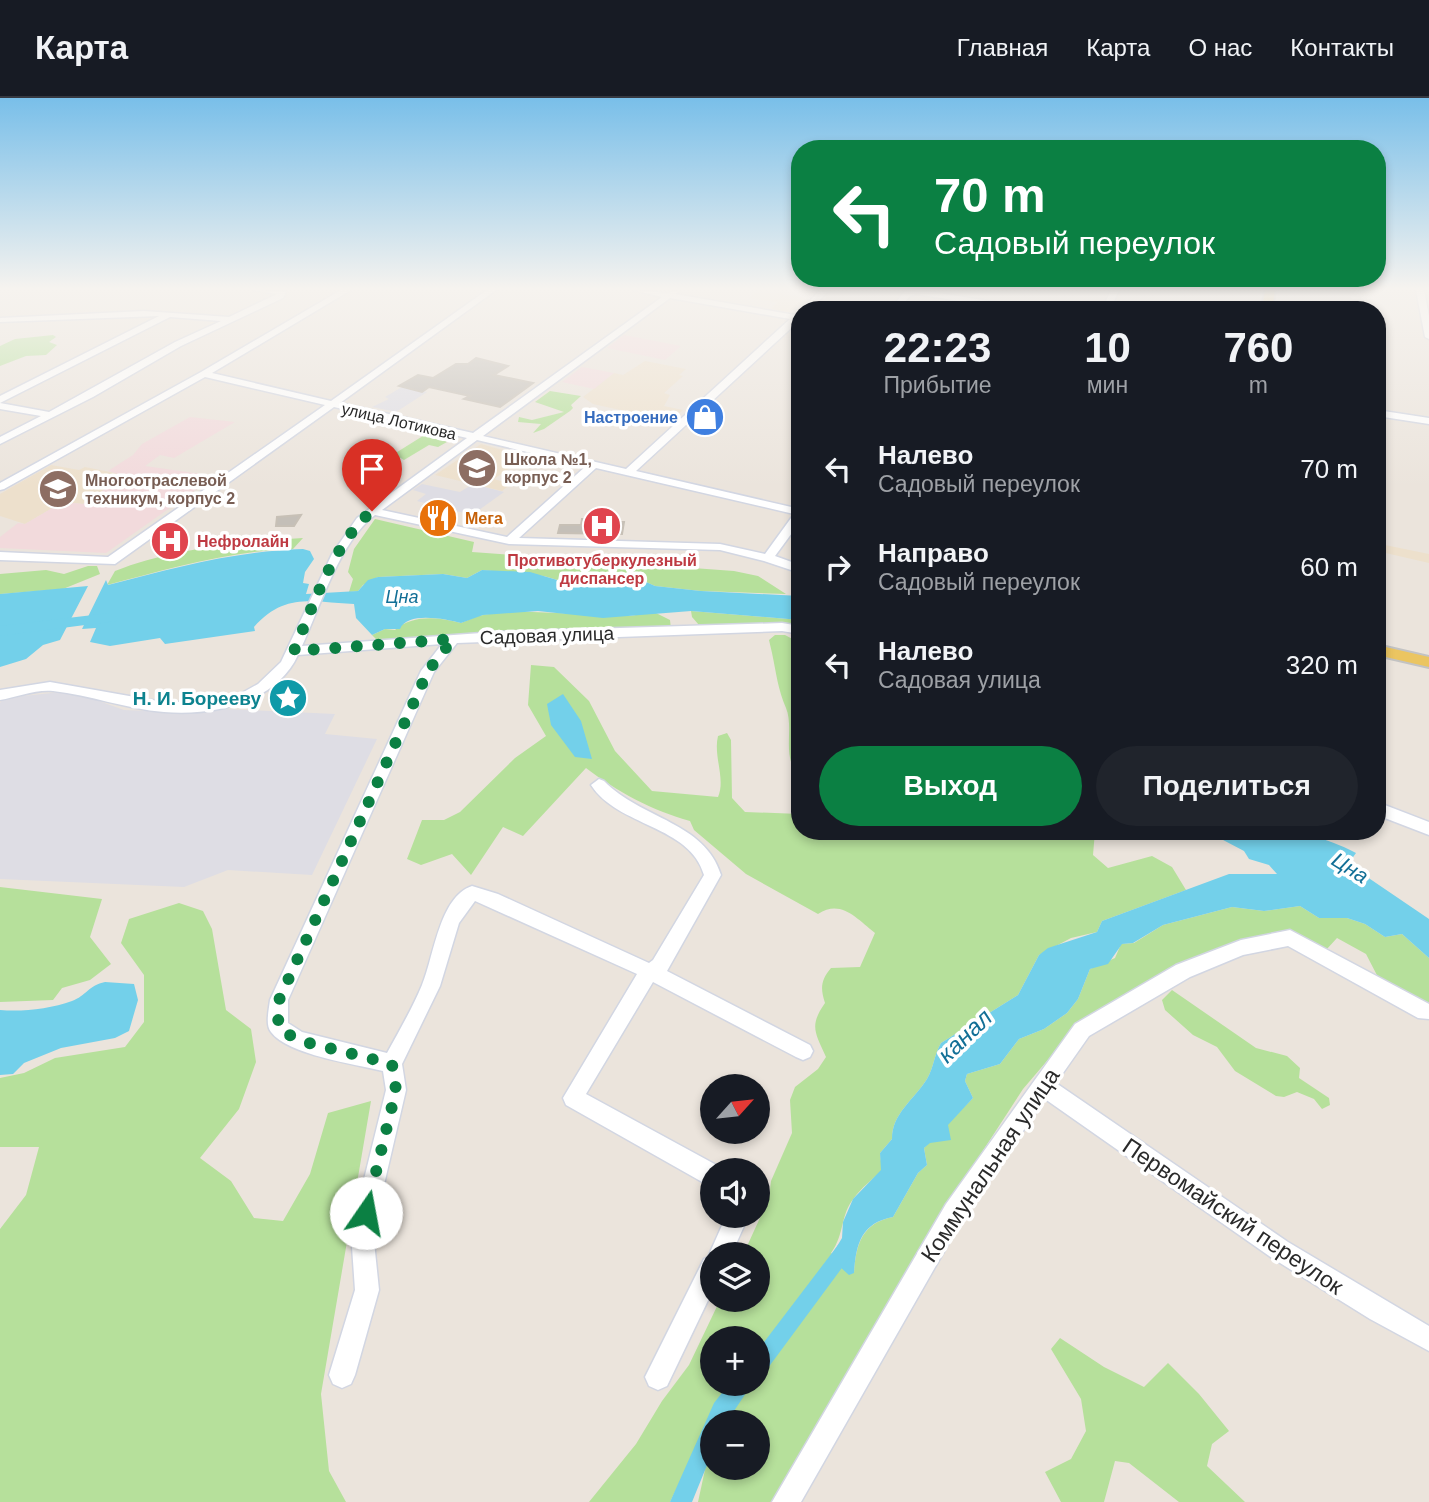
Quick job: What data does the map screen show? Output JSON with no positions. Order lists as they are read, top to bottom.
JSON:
{
  "streets": {
    "street": [
      "улица Лотикова",
      "Садовая улица",
      "Коммунальная улица",
      "Первомайский переулок"
    ]
  },
  "crossings": [
    ["Коммунальная улица", "Первомайский переулок"]
  ],
  "water": ["Цна", "канал"],
  "places": {
    "shop": ["Настроение"],
    "school or university": ["Школа №1, корпус 2", "Многоотраслевой техникум, корпус 2"],
    "restaurant": ["Мега"],
    "hospital": ["Противотуберкулезный диспансер", "Нефролайн"],
    "place": ["Н. И. Борееву"]
  },
  "north": "top right",
  "page": {
    "header": "Карта",
    "nav": [
      "Главная",
      "Карта",
      "О нас",
      "Контакты"
    ],
    "turn": ["70 m", "Садовый переулок"],
    "eta": [
      "22:23",
      "Прибытие",
      "10",
      "мин",
      "760",
      "m"
    ],
    "list": [
      {
        "name": "Налево",
        "note": "Садовый переулок",
        "value": "70 m"
      },
      {
        "name": "Направо",
        "note": "Садовый переулок",
        "value": "60 m"
      },
      {
        "name": "Налево",
        "note": "Садовая улица",
        "value": "320 m"
      }
    ],
    "buttons": ["Выход", "Поделиться"],
    "map_buttons": ["+", "−"]
  }
}
